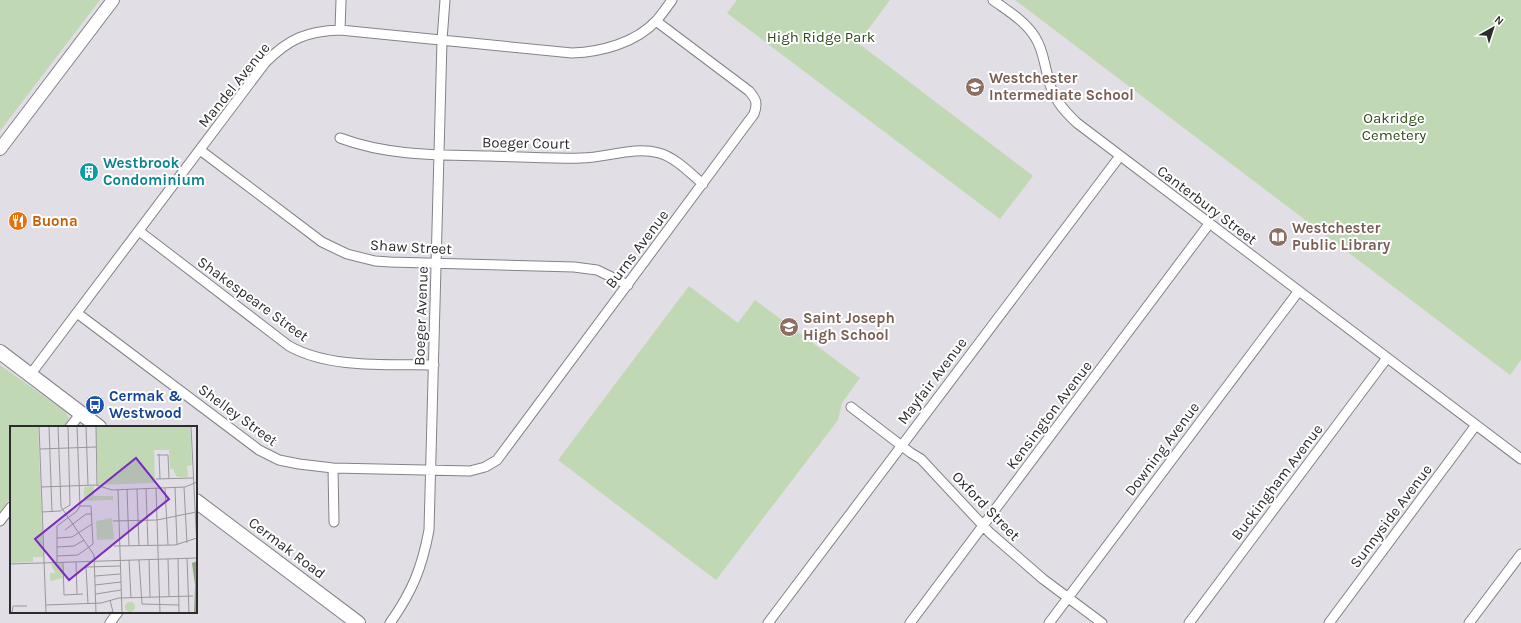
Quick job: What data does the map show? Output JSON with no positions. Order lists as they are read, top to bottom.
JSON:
{
  "streets": {
    "main road": ["Cermak Road"],
    "street": [
      "Mandel Avenue",
      "Boeger Court",
      "Canterbury Street",
      "Shaw Street",
      "Burns Avenue",
      "Shakespeare Street",
      "Boeger Avenue",
      "Mayfair Avenue",
      "Shelley Street",
      "Kensington Avenue",
      "Downing Avenue",
      "Buckingham Avenue",
      "Oxford Street",
      "Sunnyside Avenue"
    ]
  },
  "crossings": [
    ["Mandel Avenue", "Shaw Street"],
    ["Mandel Avenue", "Burns Avenue"],
    ["Mandel Avenue", "Shakespeare Street"],
    ["Mandel Avenue", "Boeger Avenue"],
    ["Mandel Avenue", "Shelley Street"],
    ["Boeger Court", "Burns Avenue"],
    ["Boeger Court", "Boeger Avenue"],
    ["Canterbury Street", "Mayfair Avenue"],
    ["Canterbury Street", "Kensington Avenue"],
    ["Canterbury Street", "Downing Avenue"],
    ["Canterbury Street", "Buckingham Avenue"],
    ["Canterbury Street", "Sunnyside Avenue"],
    ["Shaw Street", "Burns Avenue"],
    ["Shaw Street", "Boeger Avenue"],
    ["Burns Avenue", "Boeger Avenue"],
    ["Burns Avenue", "Shelley Street"],
    ["Shakespeare Street", "Boeger Avenue"],
    ["Boeger Avenue", "Shelley Street"],
    ["Mayfair Avenue", "Oxford Street"],
    ["Kensington Avenue", "Oxford Street"],
    ["Downing Avenue", "Oxford Street"]
  ],
  "parks": ["High Ridge Park", "Oakridge Cemetery"],
  "places": {
    "school or university": ["Westchester Intermediate School", "Saint Joseph High School"],
    "building": ["Westbrook Condominium"],
    "restaurant": ["Buona"],
    "library": ["Westchester Public Library"],
    "bus stop": ["Cermak & Westwood"]
  },
  "north": "top right"
}
